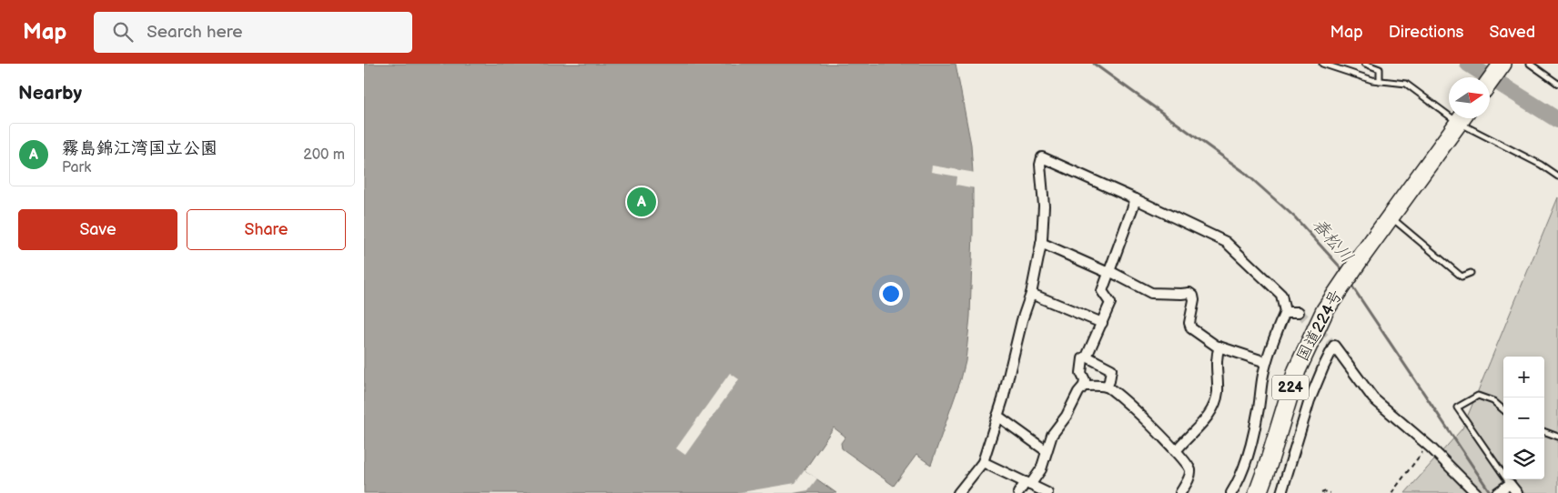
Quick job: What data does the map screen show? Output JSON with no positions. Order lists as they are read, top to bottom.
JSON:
{
  "streets": {
    "highway": ["国道224号", "224"]
  },
  "water": ["春松川"],
  "north": "right",
  "page": {
    "header": "Map",
    "search": "Search here",
    "nav": ["Map", "Directions", "Saved"],
    "heading": "Nearby",
    "list": [
      {
        "mark": "A",
        "name": "霧島錦江湾国立公園",
        "note": "Park",
        "value": "200 m"
      }
    ],
    "pins": "A",
    "buttons": ["Save", "Share"],
    "map_buttons": ["+", "−"]
  }
}
